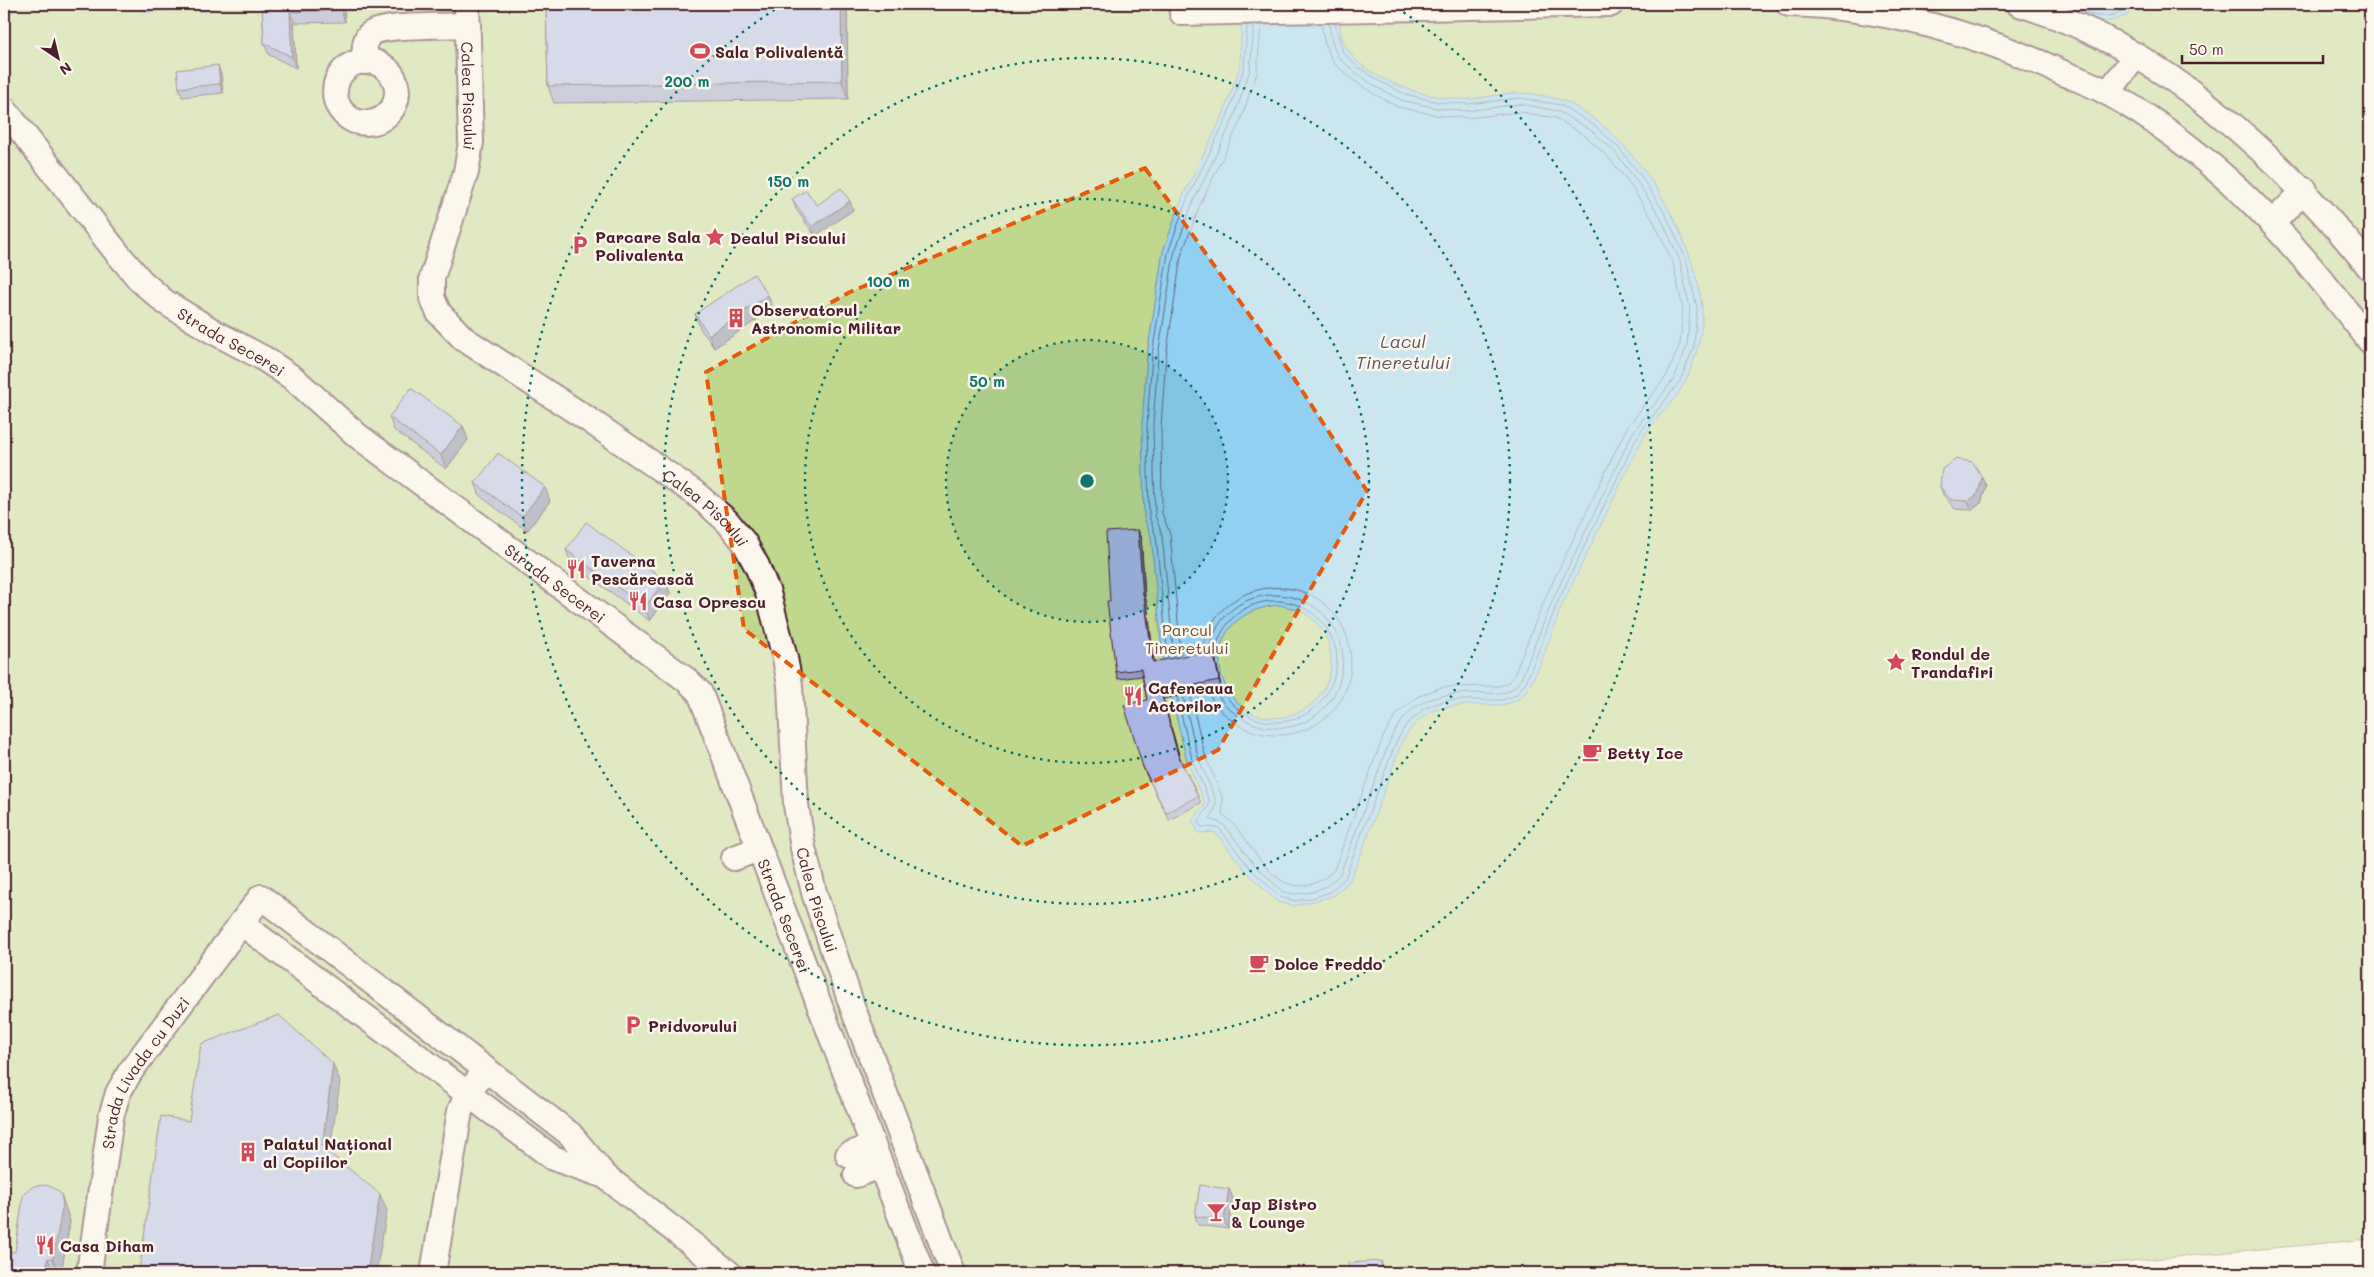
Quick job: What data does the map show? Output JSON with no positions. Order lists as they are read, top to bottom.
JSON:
{
  "streets": {
    "street": ["Calea Piscului", "Strada Secerei", "Strada Livada cu Duzi"]
  },
  "water": ["Lacul Tineretului"],
  "parks": ["Parcul Tineretului"],
  "places": {
    "sports": ["Sala Polivalentă"],
    "place": ["Dealul Piscului", "Rondul de Trandafiri"],
    "parking": ["Parcare Sala Polivalenta", "Pridvorului"],
    "building": ["Observatorul Astronomic Militar", "Palatul Național al Copiilor"],
    "restaurant": [
      "Taverna Pescărească",
      "Casa Oprescu",
      "Cafeneaua Actorilor",
      "Casa Diham"
    ],
    "cafe": ["Betty Ice", "Dolce Freddo"],
    "bar": ["Jap Bistro & Lounge"]
  },
  "scale_bar": "50 m",
  "north": "bottom right",
  "rings": [
    "200 m",
    "150 m",
    "100 m",
    "50 m"
  ]
}
